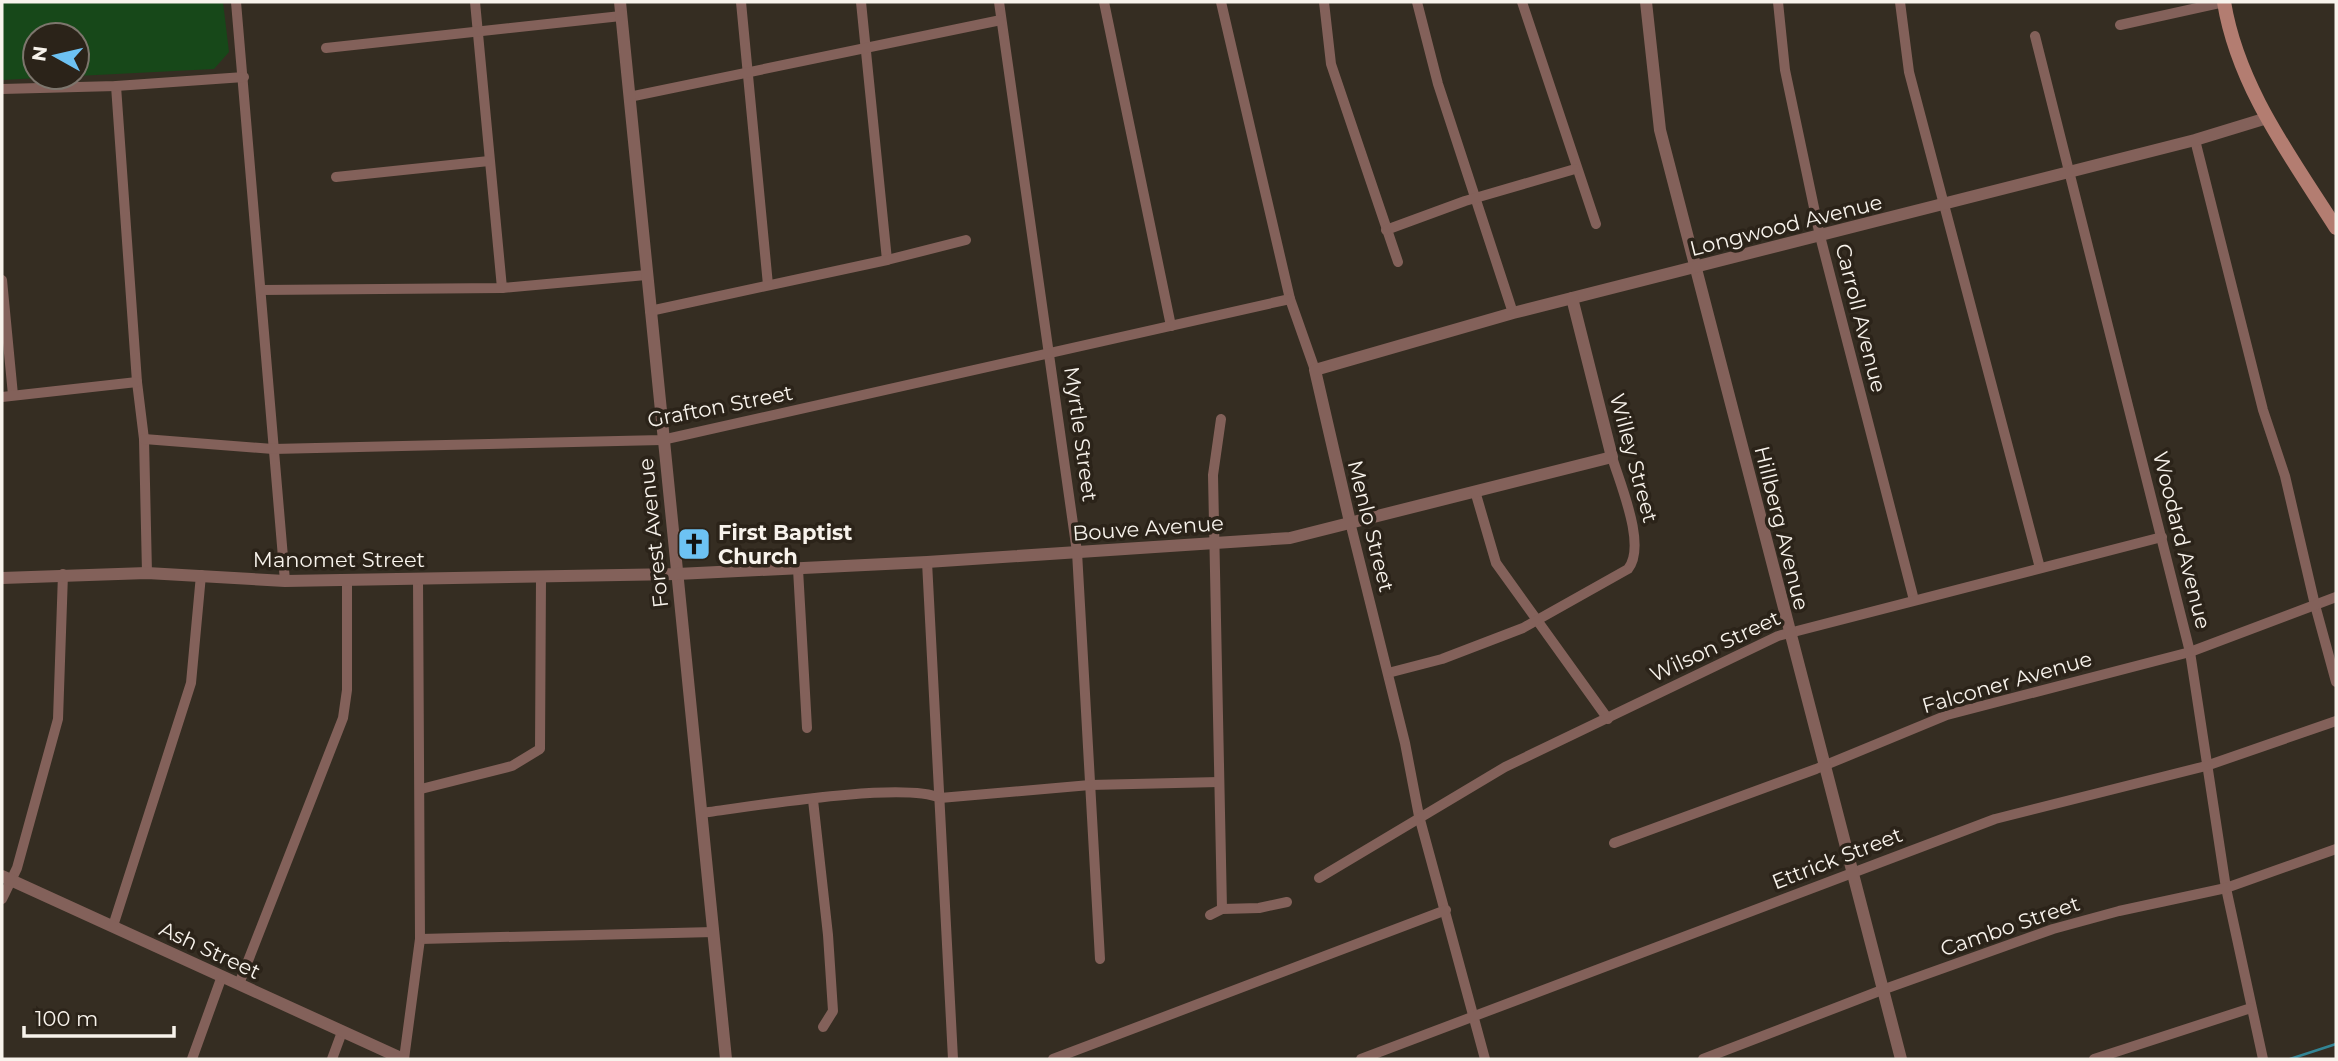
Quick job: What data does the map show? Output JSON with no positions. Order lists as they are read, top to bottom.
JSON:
{
  "streets": {
    "street": [
      "Longwood Avenue",
      "Carroll Avenue",
      "Grafton Street",
      "Myrtle Street",
      "Willey Street",
      "Menlo Street",
      "Bouve Avenue",
      "Hillberg Avenue",
      "Forest Avenue",
      "Woodard Avenue",
      "Manomet Street",
      "Wilson Street",
      "Falconer Avenue",
      "Ettrick Street",
      "Cambo Street",
      "Ash Street"
    ]
  },
  "crossings": [
    ["Longwood Avenue", "Carroll Avenue"],
    ["Longwood Avenue", "Willey Street"],
    ["Longwood Avenue", "Menlo Street"],
    ["Longwood Avenue", "Hillberg Avenue"],
    ["Longwood Avenue", "Woodard Avenue"],
    ["Carroll Avenue", "Wilson Street"],
    ["Grafton Street", "Myrtle Street"],
    ["Grafton Street", "Menlo Street"],
    ["Grafton Street", "Forest Avenue"],
    ["Myrtle Street", "Bouve Avenue"],
    ["Willey Street", "Bouve Avenue"],
    ["Menlo Street", "Bouve Avenue"],
    ["Menlo Street", "Wilson Street"],
    ["Menlo Street", "Ettrick Street"],
    ["Bouve Avenue", "Forest Avenue"],
    ["Bouve Avenue", "Manomet Street"],
    ["Hillberg Avenue", "Wilson Street"],
    ["Hillberg Avenue", "Falconer Avenue"],
    ["Hillberg Avenue", "Ettrick Street"],
    ["Hillberg Avenue", "Cambo Street"],
    ["Forest Avenue", "Manomet Street"],
    ["Woodard Avenue", "Wilson Street"],
    ["Woodard Avenue", "Falconer Avenue"],
    ["Woodard Avenue", "Ettrick Street"],
    ["Woodard Avenue", "Cambo Street"]
  ],
  "places": {
    "church": ["First Baptist Church"]
  },
  "scale_bar": "100 m",
  "north": "left"
}
